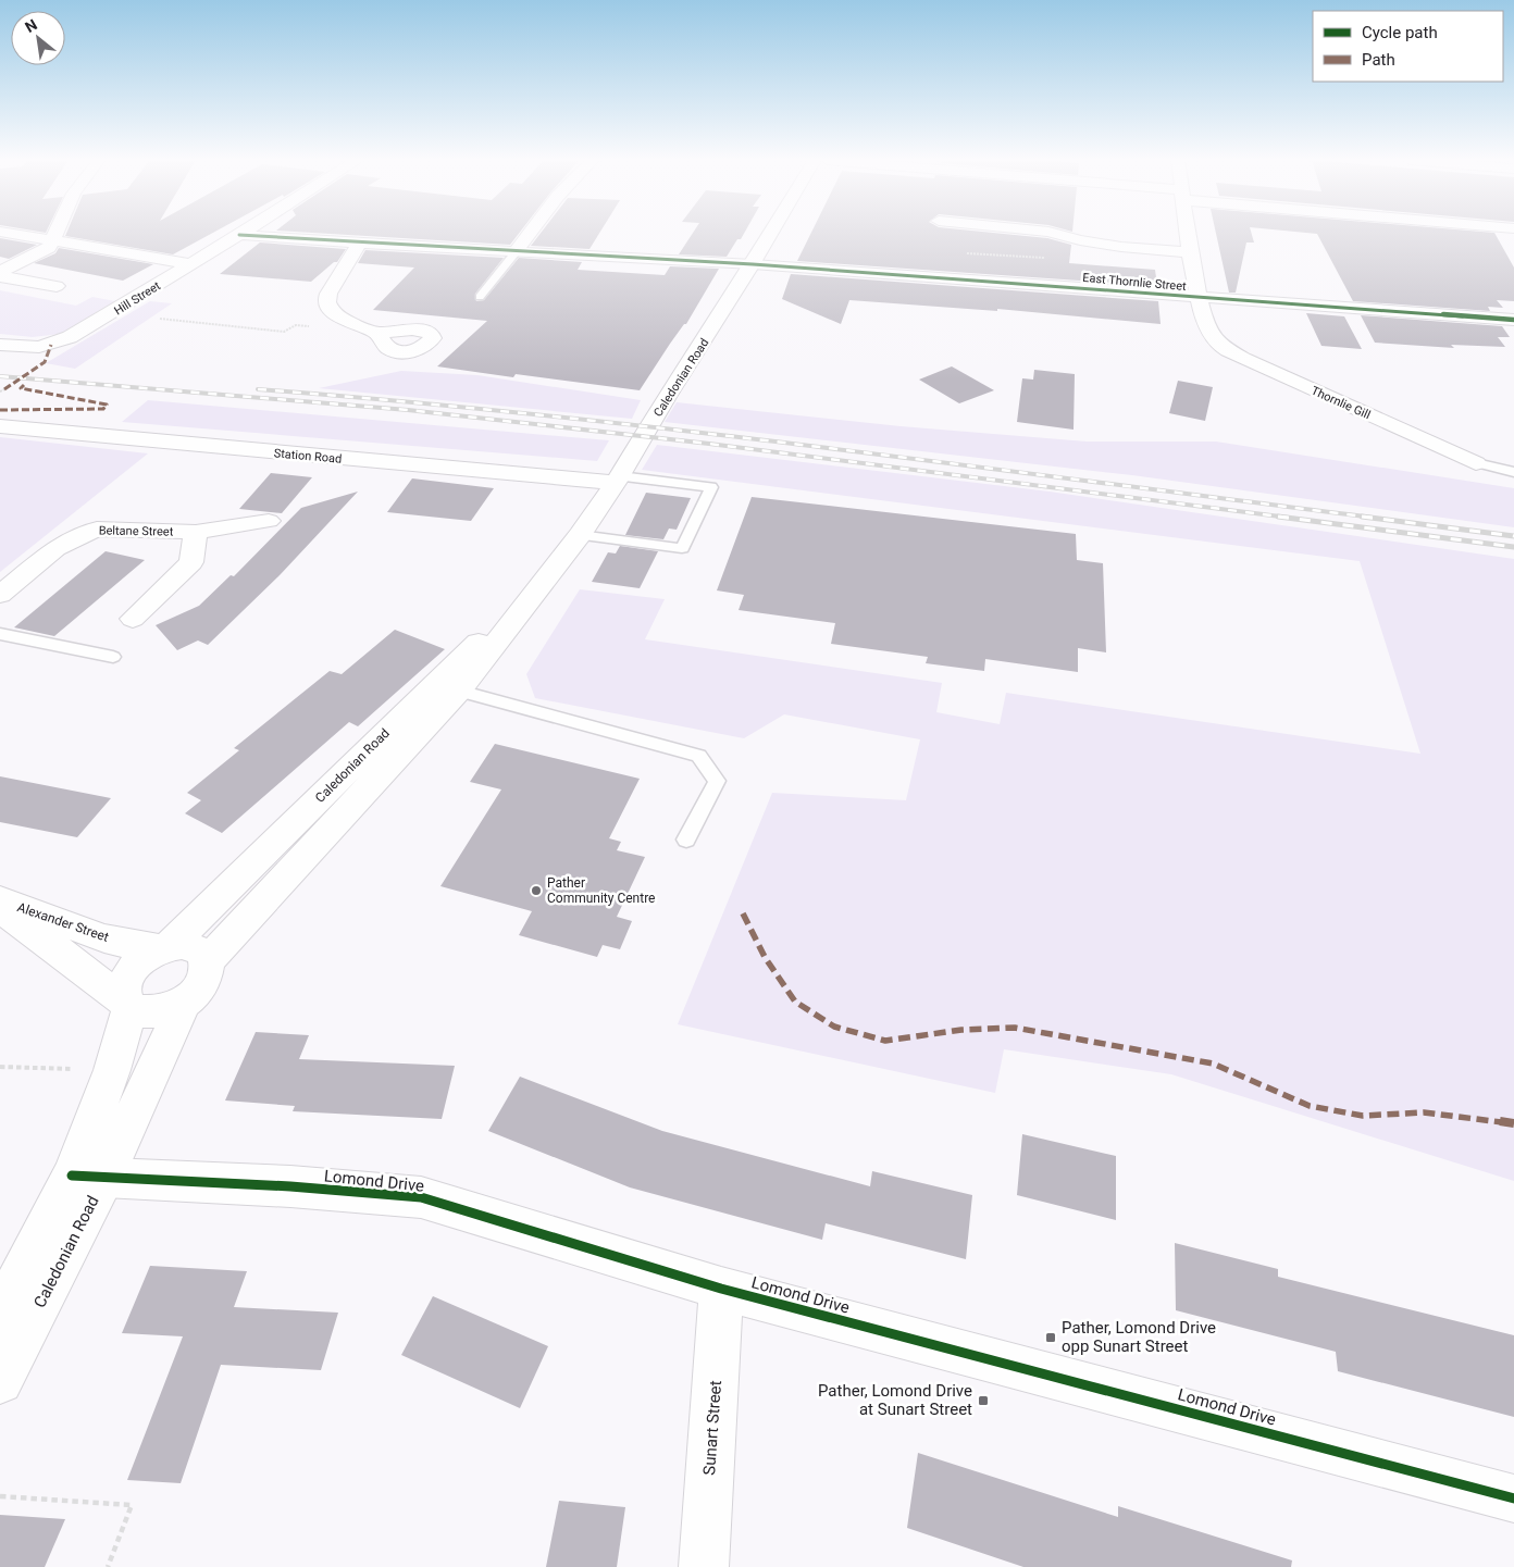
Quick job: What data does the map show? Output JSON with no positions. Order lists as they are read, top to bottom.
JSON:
{
  "streets": {
    "street": [
      "East Thornlie Street",
      "Hill Street",
      "Caledonian Road",
      "Thornlie Gill",
      "Station Road",
      "Beltane Street",
      "Alexander Street",
      "Lomond Drive",
      "Sunart Street"
    ]
  },
  "crossings": [
    ["East Thornlie Street", "Hill Street"],
    ["East Thornlie Street", "Caledonian Road"],
    ["East Thornlie Street", "Thornlie Gill"],
    ["Caledonian Road", "Station Road"],
    ["Caledonian Road", "Alexander Street"],
    ["Caledonian Road", "Lomond Drive"],
    ["Lomond Drive", "Sunart Street"]
  ],
  "places": {
    "other": ["Pather Community Centre"],
    "transit": ["Pather, Lomond Drive opp Sunart Street", "Pather, Lomond Drive at Sunart Street"]
  },
  "legend": ["Cycle path", "Path"],
  "north": "top left"
}
